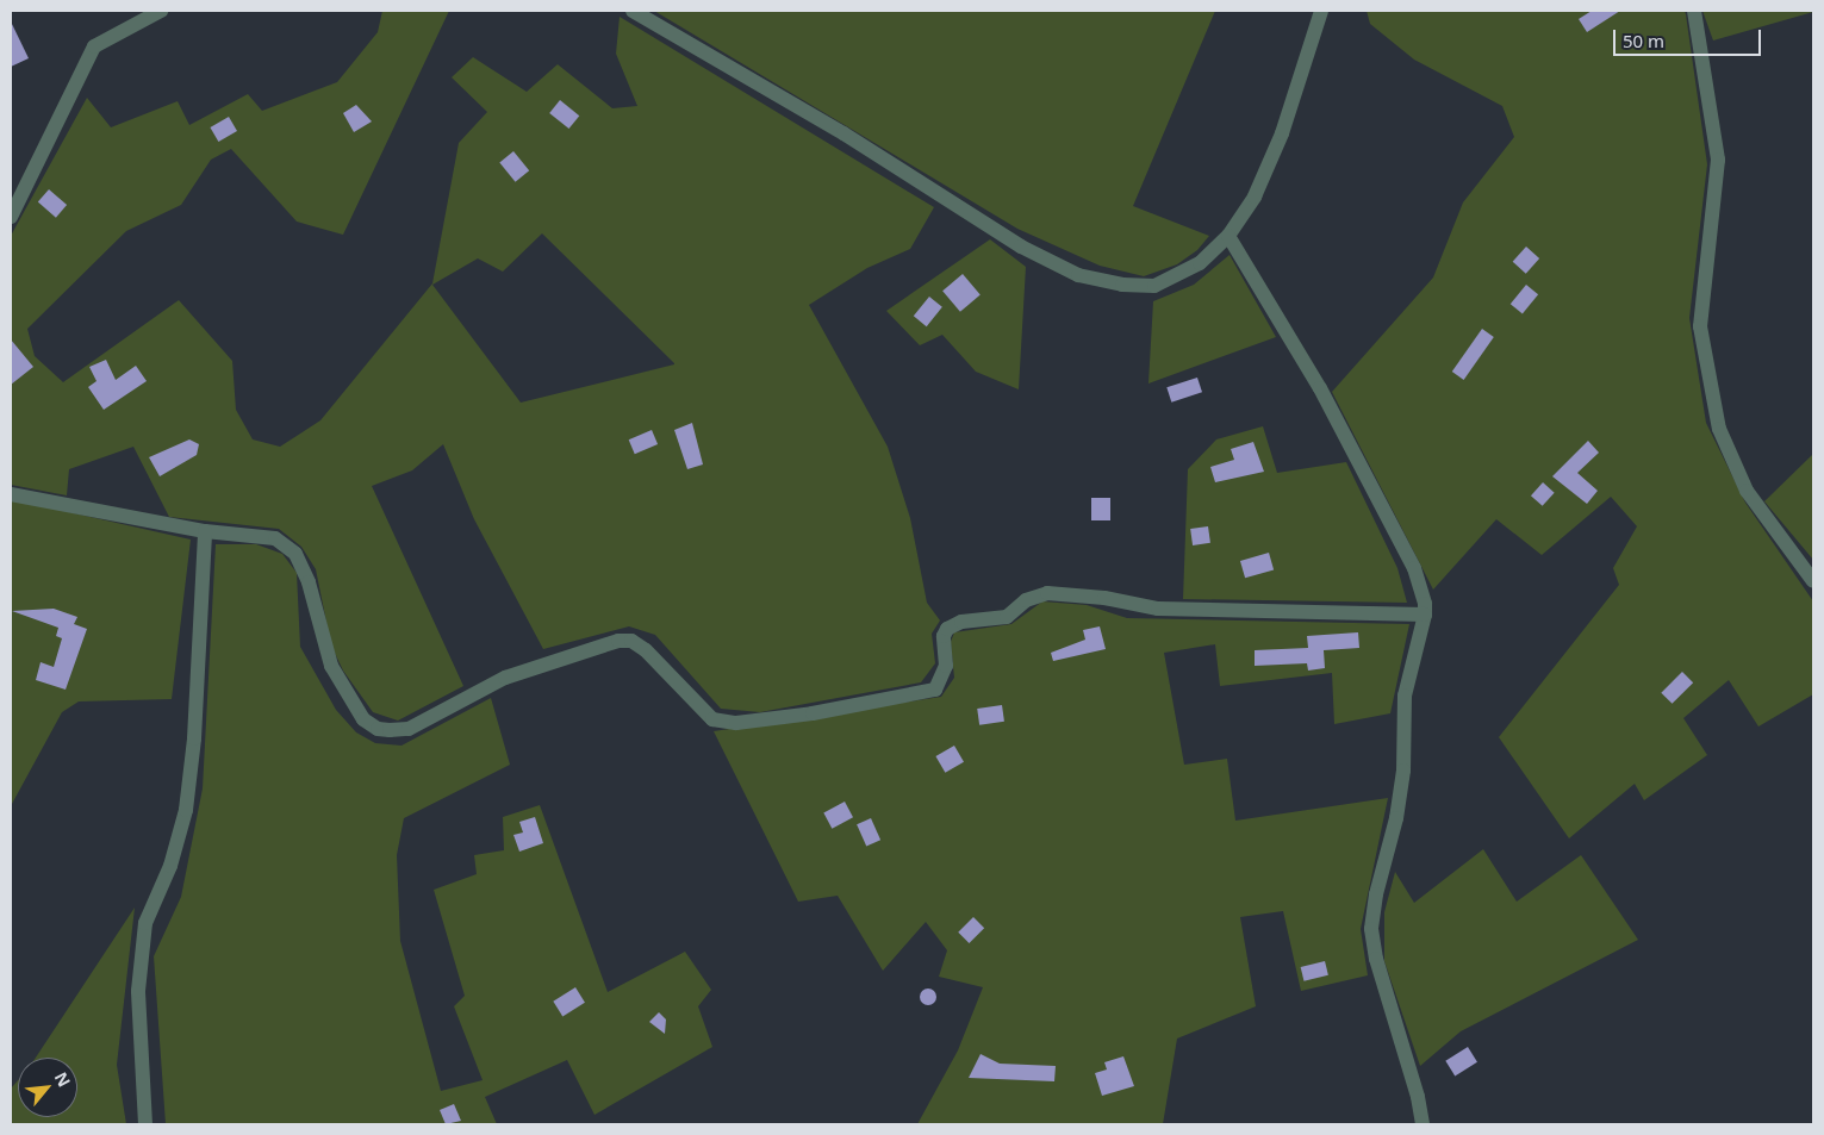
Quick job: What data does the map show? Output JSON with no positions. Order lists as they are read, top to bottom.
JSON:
{
  "scale_bar": "50 m",
  "north": "top right"
}
